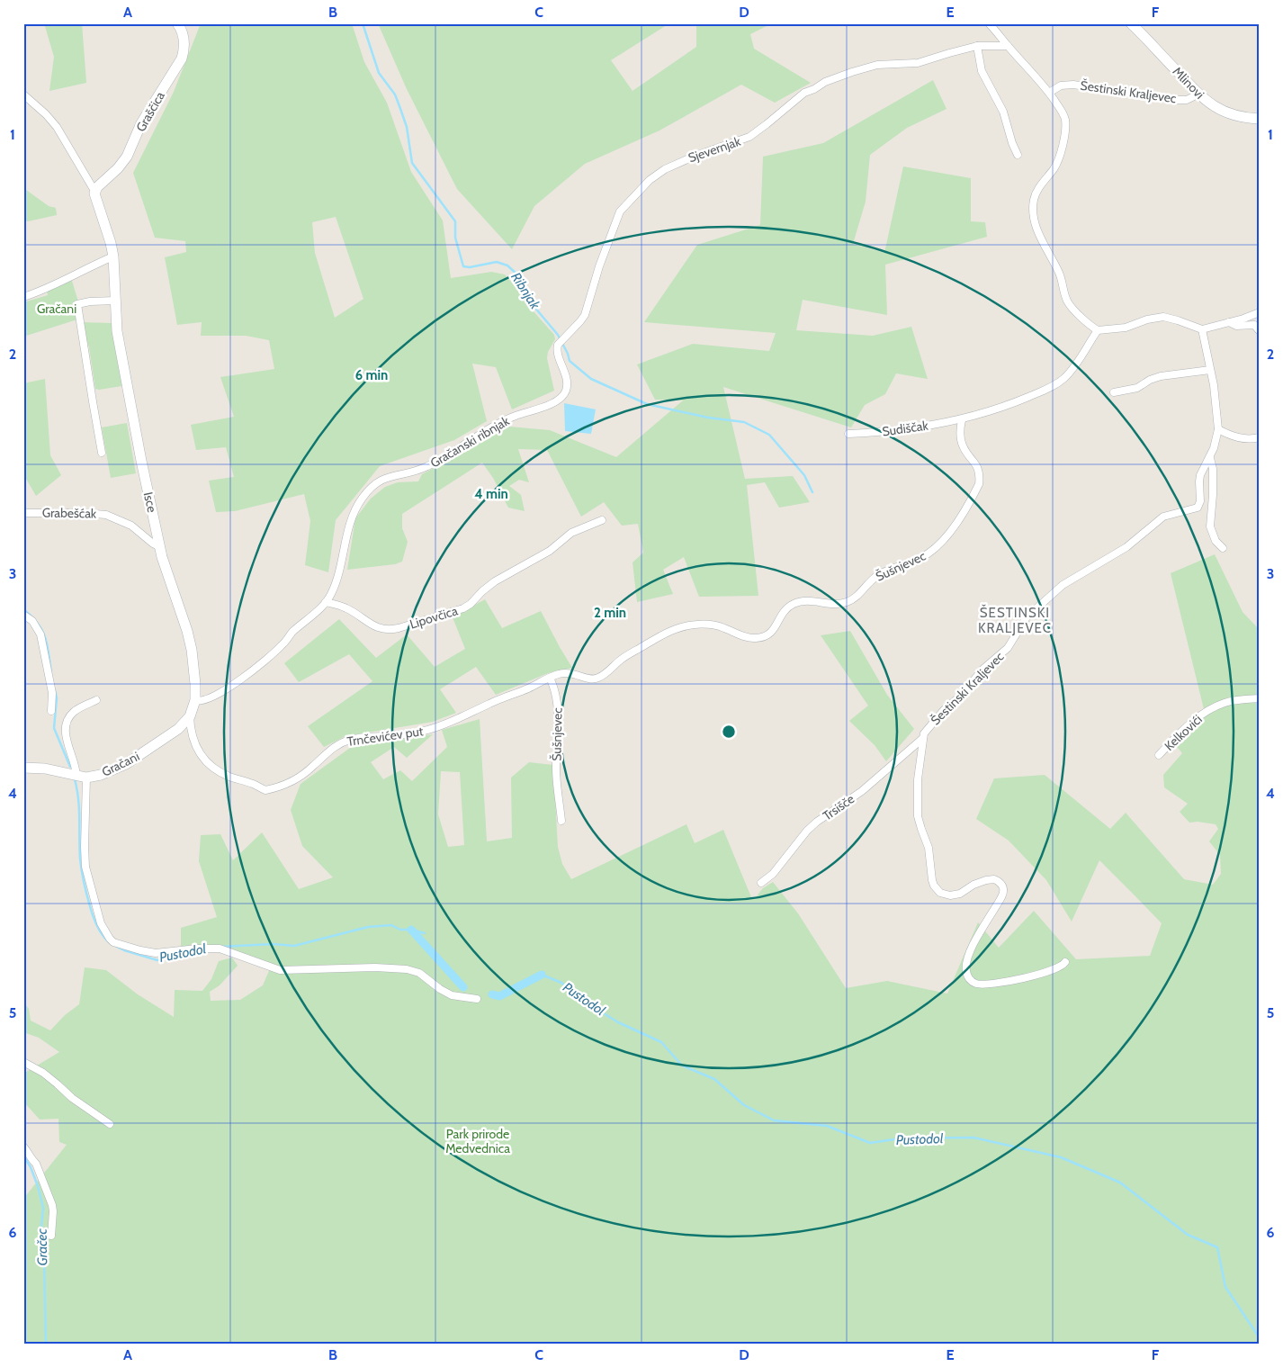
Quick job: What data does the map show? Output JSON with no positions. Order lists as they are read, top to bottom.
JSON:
{
  "streets": {
    "street": [
      "Mlinovi",
      "Šestinski Kraljevec",
      "Graščica",
      "Sjevernjak",
      "Sudiščak",
      "Gračanski ribnjak",
      "Isce",
      "Grabešćak",
      "Šušnjevec",
      "Lipovčica",
      "Kelkovići",
      "Trnčevićev put",
      "Gračani",
      "Trsišče"
    ]
  },
  "crossings": [
    ["Mlinovi", "Šestinski Kraljevec"],
    ["Šestinski Kraljevec", "Trsišče"],
    ["Graščica", "Isce"],
    ["Sjevernjak", "Gračanski ribnjak"],
    ["Sudiščak", "Šušnjevec"],
    ["Gračanski ribnjak", "Isce"],
    ["Gračanski ribnjak", "Lipovčica"],
    ["Gračanski ribnjak", "Gračani"],
    ["Isce", "Grabešćak"],
    ["Isce", "Gračani"],
    ["Šušnjevec", "Trnčevićev put"],
    ["Trnčevićev put", "Gračani"]
  ],
  "districts": ["ŠESTINSKI KRALJEVEC"],
  "water": ["Ribnjak", "Pustodol", "Gračec"],
  "parks": ["Gračani", "Park prirode Medvednica"],
  "grid": {
    "columns": [
      "A",
      "B",
      "C",
      "D",
      "E",
      "F"
    ],
    "rows": [
      "1",
      "2",
      "3",
      "4",
      "5",
      "6"
    ]
  },
  "rings": ["6 min", "4 min", "2 min"]
}
